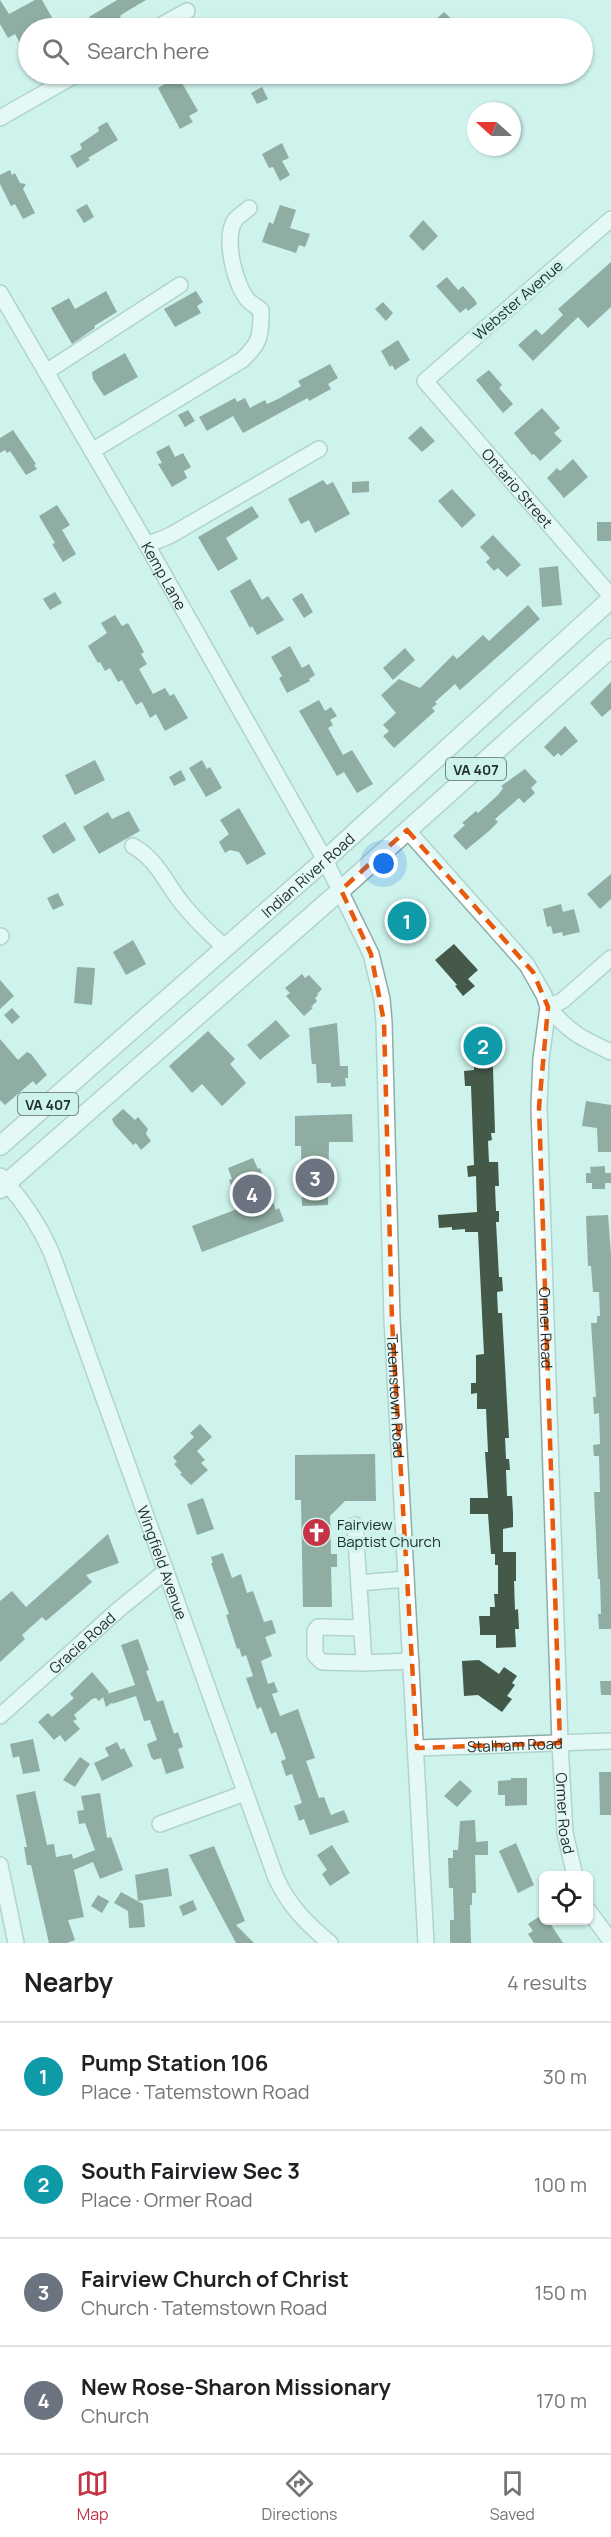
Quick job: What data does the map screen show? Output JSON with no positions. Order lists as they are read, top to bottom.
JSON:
{
  "streets": {
    "main road": ["VA 407", "Indian River Road"],
    "street": [
      "Webster Avenue",
      "Ontario Street",
      "Kemp Lane",
      "Ormer Road",
      "Tatemstown Road",
      "Wingfield Avenue",
      "Gracie Road",
      "Stalham Road"
    ]
  },
  "crossings": [
    ["Webster Avenue", "Ontario Street"],
    ["Ontario Street", "Indian River Road"],
    ["Kemp Lane", "Indian River Road"],
    ["Kemp Lane", "Tatemstown Road"],
    ["VA 407", "Tatemstown Road"],
    ["VA 407", "Wingfield Avenue"],
    ["Indian River Road", "Tatemstown Road"],
    ["Ormer Road", "Stalham Road"],
    ["Tatemstown Road", "Stalham Road"],
    ["Wingfield Avenue", "Gracie Road"]
  ],
  "places": {
    "church": ["Fairview Baptist Church"]
  },
  "north": "left",
  "page": {
    "search": "Search here",
    "pins": [
      "1",
      "2",
      "3",
      "4"
    ],
    "heading": ["Nearby", "4 results"],
    "list": [
      {
        "mark": "1",
        "name": "Pump Station 106",
        "note": "Place · Tatemstown Road",
        "value": "30 m"
      },
      {
        "mark": "2",
        "name": "South Fairview Sec 3",
        "note": "Place · Ormer Road",
        "value": "100 m"
      },
      {
        "mark": "3",
        "name": "Fairview Church of Christ",
        "note": "Church · Tatemstown Road",
        "value": "150 m"
      },
      {
        "mark": "4",
        "name": "New Rose-Sharon Missionary",
        "note": "Church",
        "value": "170 m"
      }
    ],
    "nav": ["Map", "Directions", "Saved"]
  }
}
